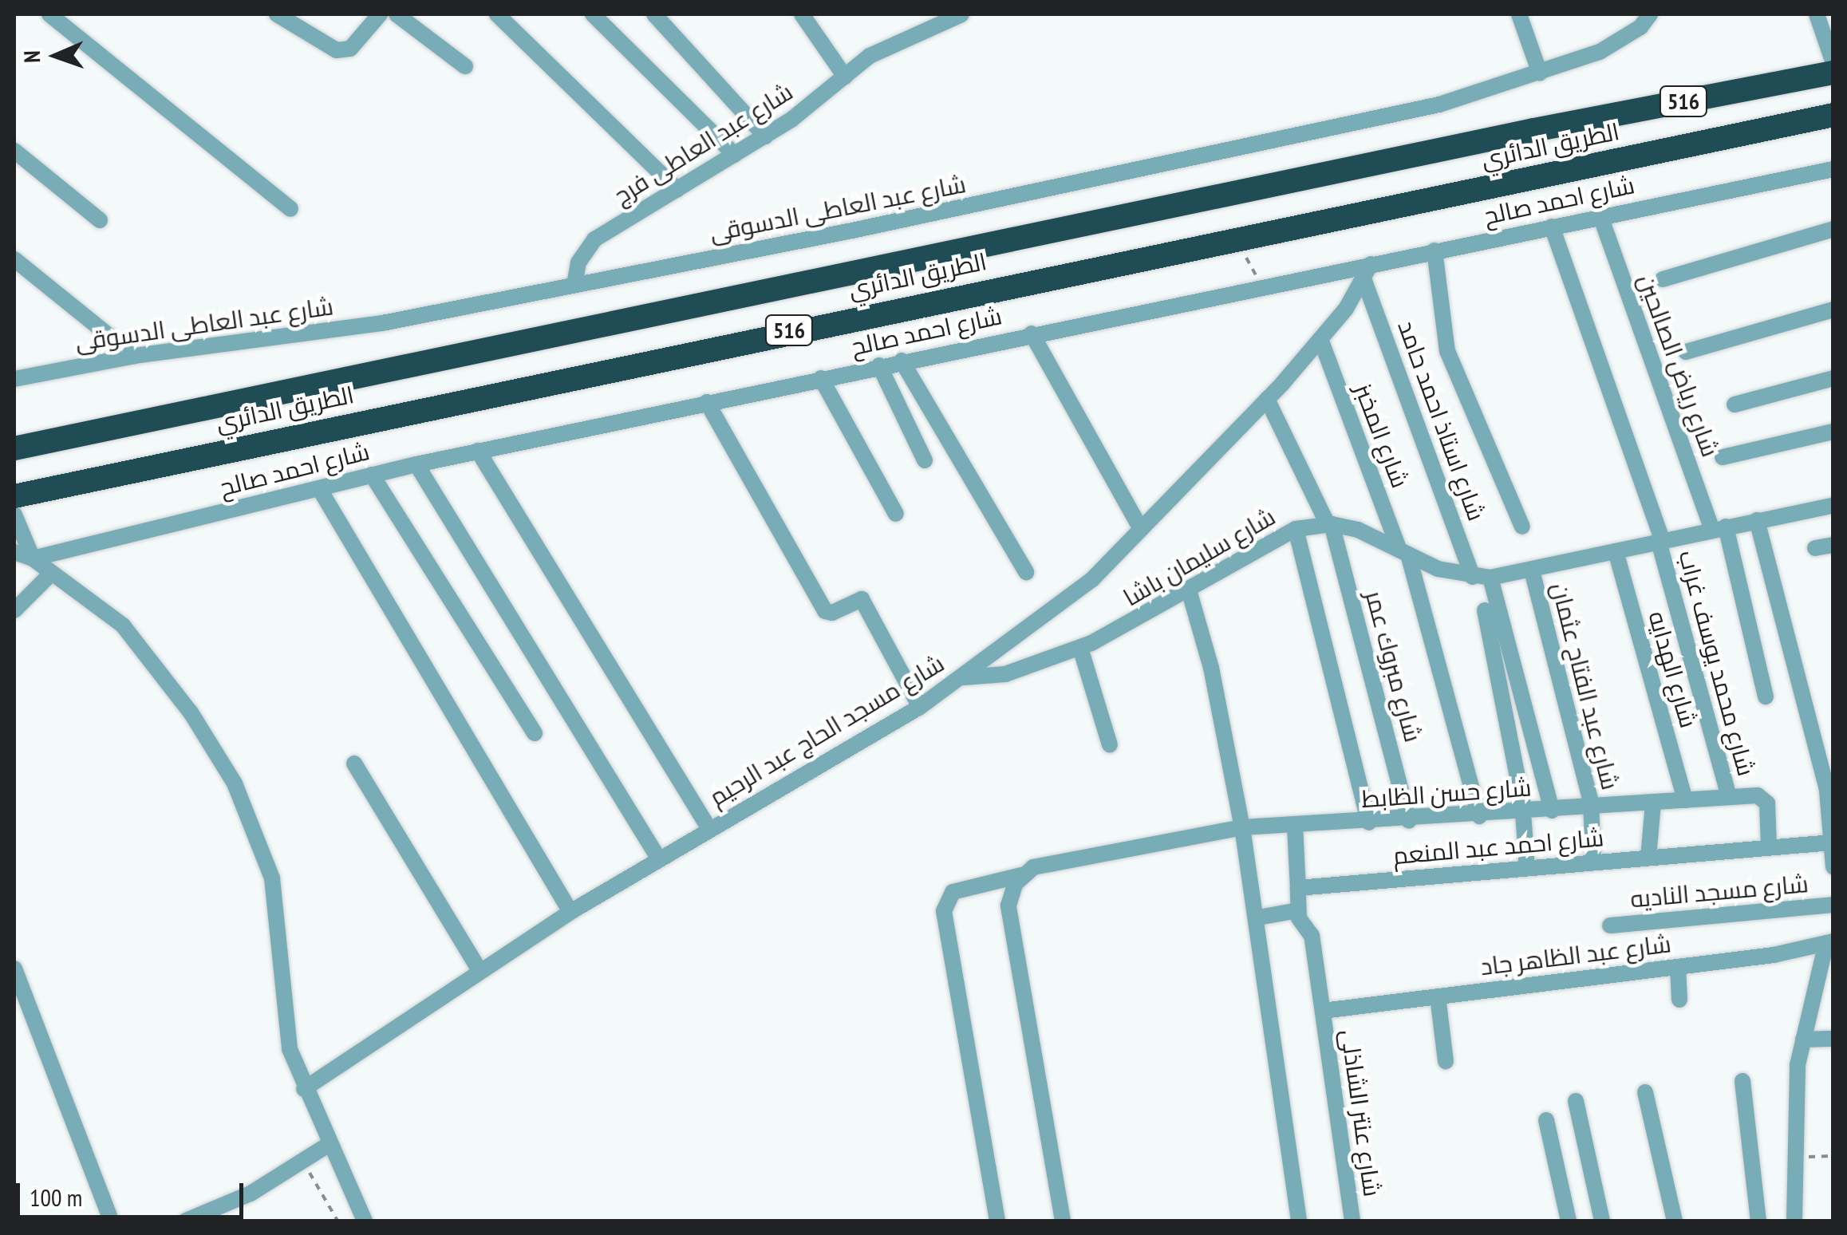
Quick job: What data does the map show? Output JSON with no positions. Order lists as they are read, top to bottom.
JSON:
{
  "streets": {
    "highway": ["516", "الطريق الدائري"],
    "street": [
      "شارع عبد العاطى فرج",
      "شارع احمد صالح",
      "شارع عبد العاطى الدسوقى",
      "شارع رياض الصالحين",
      "شارع استاذ احمد حامد",
      "شارع المخبز",
      "شارع سليمان باشا",
      "شارع محمد يوسف غراب",
      "شارع مبروك عمر",
      "شارع الهدايه",
      "شارع عبد الفتاح عثمان",
      "شارع مسجد الحاج عبد الرحيم",
      "شارع حسن الظابط",
      "شارع احمد عبد المنعم",
      "شارع مسجد الناديه",
      "شارع عبد الظاهر جاد",
      "شارع عنتر الشاذلى"
    ]
  },
  "crossings": [
    ["شارع عبد العاطى فرج", "شارع عبد العاطى الدسوقى"],
    ["شارع احمد صالح", "شارع رياض الصالحين"],
    ["شارع احمد صالح", "شارع محمد يوسف غراب"],
    ["شارع احمد صالح", "شارع مسجد الحاج عبد الرحيم"],
    ["شارع رياض الصالحين", "شارع سليمان باشا"],
    ["شارع استاذ احمد حامد", "شارع سليمان باشا"],
    ["شارع استاذ احمد حامد", "شارع مسجد الحاج عبد الرحيم"],
    ["شارع المخبز", "شارع سليمان باشا"],
    ["شارع المخبز", "شارع مسجد الحاج عبد الرحيم"],
    ["شارع المخبز", "شارع حسن الظابط"],
    ["شارع سليمان باشا", "شارع محمد يوسف غراب"],
    ["شارع سليمان باشا", "شارع مبروك عمر"],
    ["شارع سليمان باشا", "شارع الهدايه"],
    ["شارع سليمان باشا", "شارع عبد الفتاح عثمان"],
    ["شارع سليمان باشا", "شارع مسجد الحاج عبد الرحيم"],
    ["شارع محمد يوسف غراب", "شارع حسن الظابط"],
    ["شارع مبروك عمر", "شارع مسجد الحاج عبد الرحيم"],
    ["شارع مبروك عمر", "شارع حسن الظابط"],
    ["شارع الهدايه", "شارع حسن الظابط"],
    ["شارع عبد الفتاح عثمان", "شارع حسن الظابط"],
    ["شارع عبد الفتاح عثمان", "شارع احمد عبد المنعم"],
    ["شارع حسن الظابط", "شارع احمد عبد المنعم"],
    ["شارع عبد الظاهر جاد", "شارع عنتر الشاذلى"]
  ],
  "scale_bar": "100 m",
  "north": "left"
}
